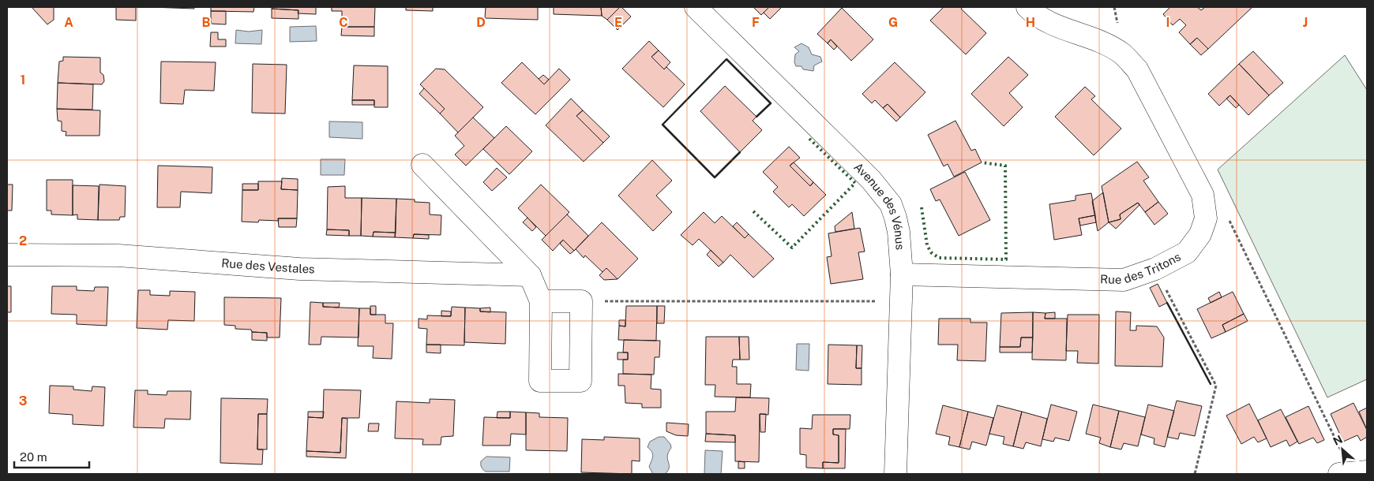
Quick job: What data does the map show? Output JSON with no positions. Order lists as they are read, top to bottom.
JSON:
{
  "streets": {
    "street": ["Avenue des Vénus", "Rue des Vestales", "Rue des Tritons"]
  },
  "crossings": [
    ["Avenue des Vénus", "Rue des Tritons"]
  ],
  "scale_bar": "20 m",
  "north": "top left",
  "grid": {
    "columns": [
      "A",
      "B",
      "C",
      "D",
      "E",
      "F",
      "G",
      "H",
      "I",
      "J"
    ],
    "rows": ["1", "2", "3"]
  }
}
